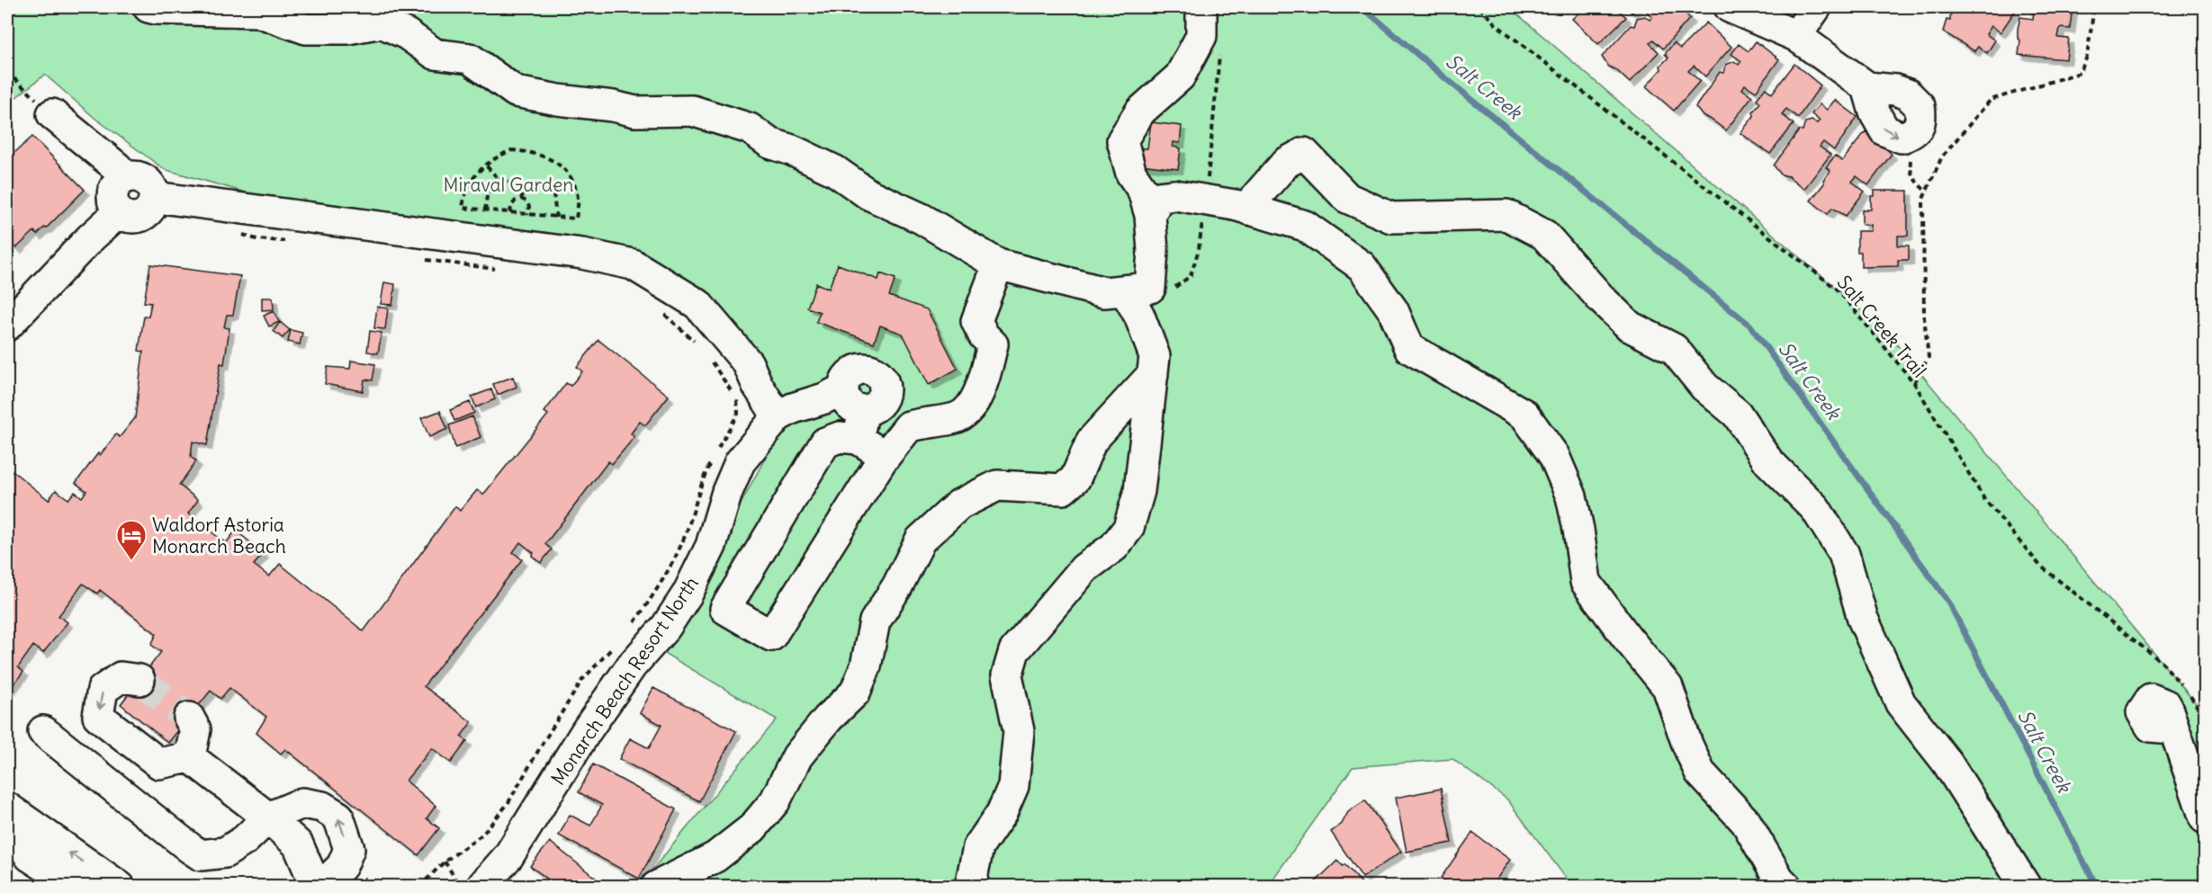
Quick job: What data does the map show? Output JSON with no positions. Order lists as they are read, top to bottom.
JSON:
{
  "streets": {
    "street": ["Monarch Beach Resort North"],
    "path": ["Salt Creek Trail"]
  },
  "water": ["Salt Creek"],
  "parks": ["Miraval Garden"],
  "places": {
    "hotel": ["Waldorf Astoria Monarch Beach"]
  }
}
